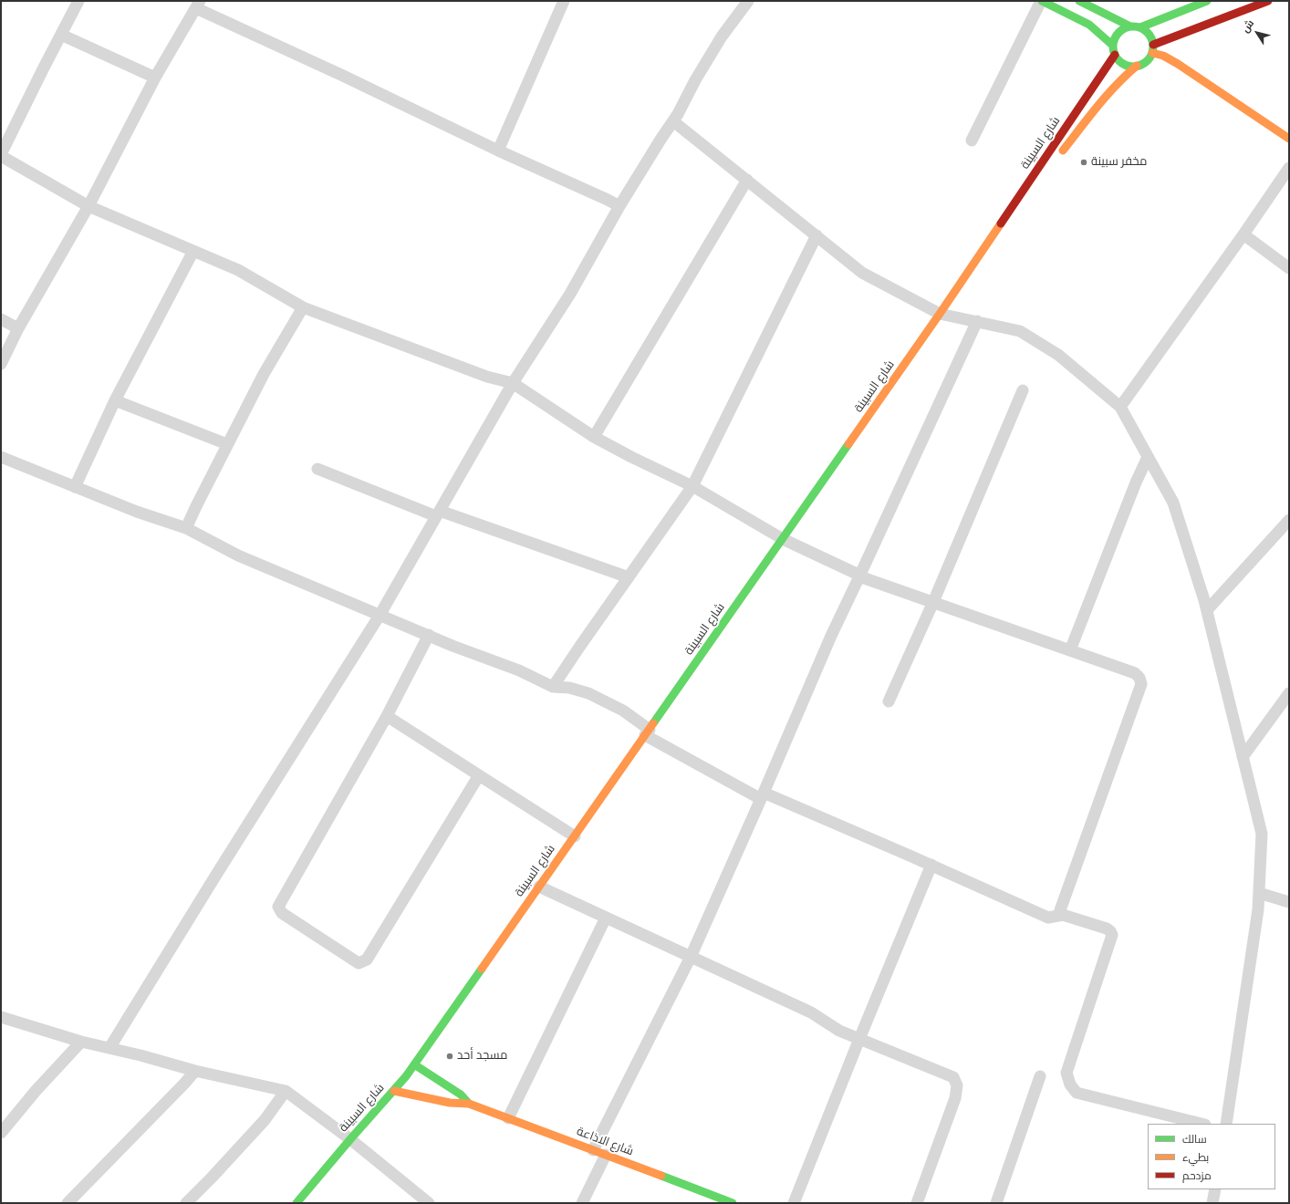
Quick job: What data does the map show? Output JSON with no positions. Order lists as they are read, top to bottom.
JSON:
{
  "streets": {
    "main road": ["شارع السبينة", "شارع الاذاعة"]
  },
  "crossings": [
    ["شارع السبينة", "شارع الاذاعة"]
  ],
  "places": ["مخفر سبينة", "مسجد أحد"],
  "legend": ["سالك", "بطيء", "مزدحم"],
  "north": "top left"
}
